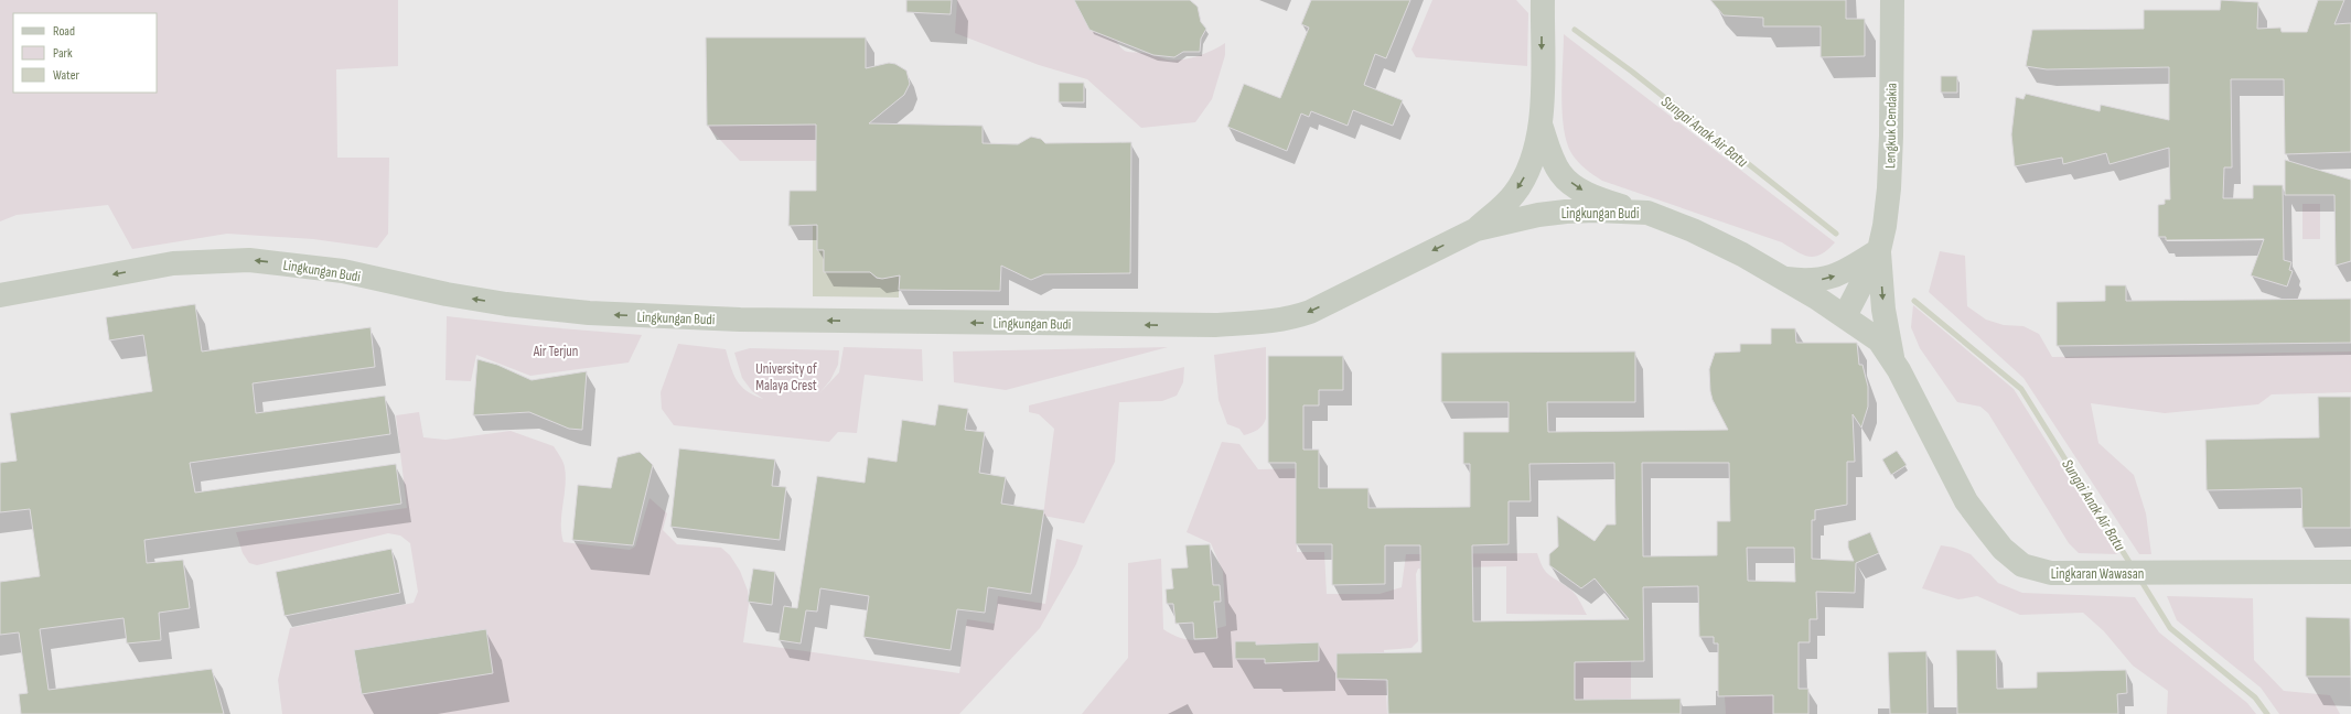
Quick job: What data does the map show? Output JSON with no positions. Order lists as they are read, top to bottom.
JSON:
{
  "streets": {
    "street": ["Lengkuk Cendakia", "Lingkungan Budi", "Lingkaran Wawasan"]
  },
  "crossings": [
    ["Lengkuk Cendakia", "Lingkaran Wawasan"]
  ],
  "one_way": ["Lingkungan Budi"],
  "water": ["Sungai Anak Air Batu"],
  "parks": ["Air Terjun", "University of Malaya Crest"],
  "legend": ["Road", "Park", "Water"]
}
